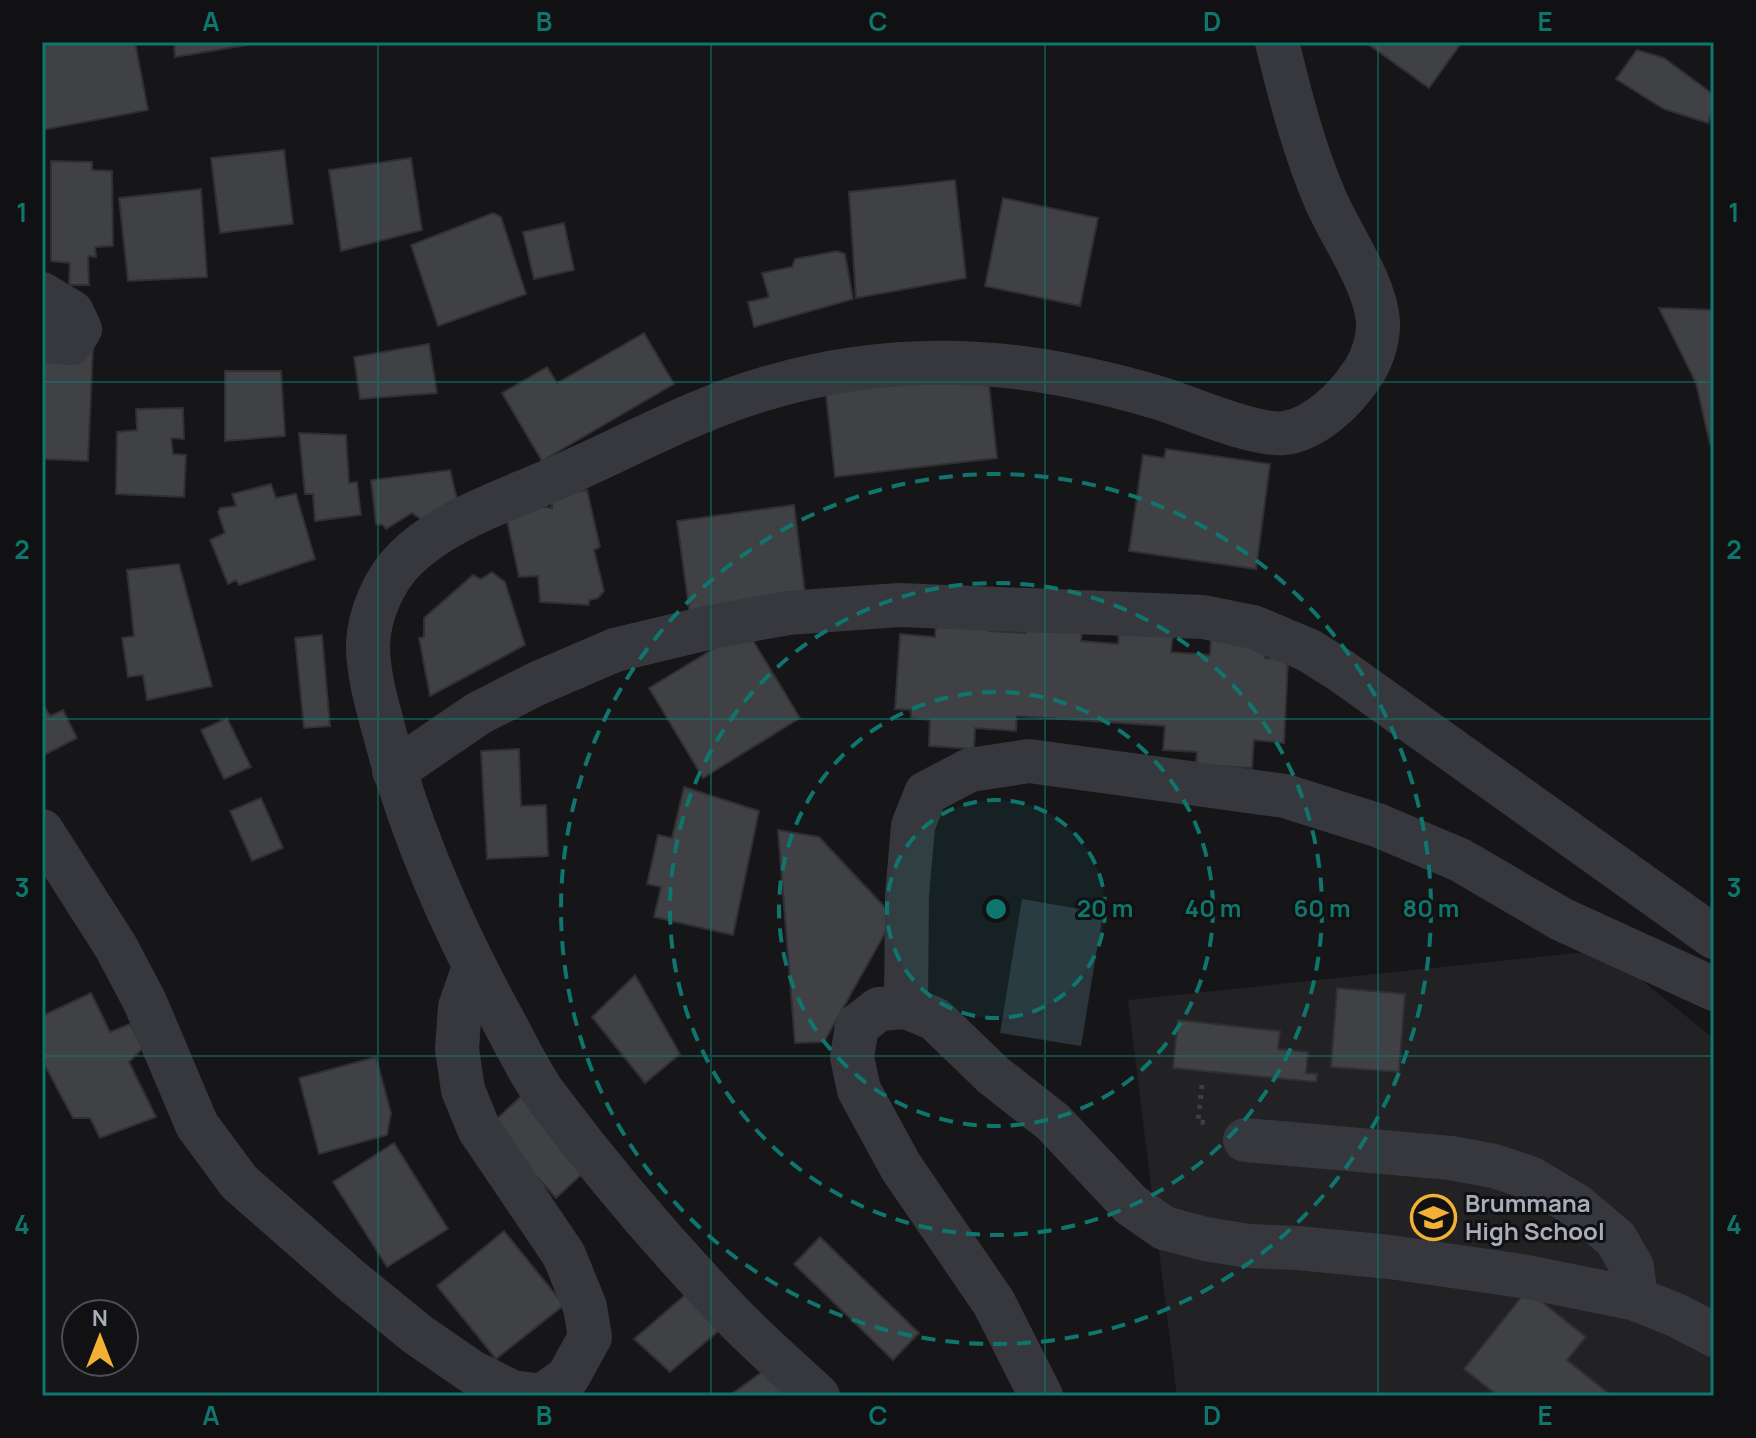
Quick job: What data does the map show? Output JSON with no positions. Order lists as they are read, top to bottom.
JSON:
{
  "places": {
    "school or university": ["Brummana High School"]
  },
  "north": "top",
  "grid": {
    "columns": [
      "A",
      "B",
      "C",
      "D",
      "E"
    ],
    "rows": [
      "1",
      "2",
      "3",
      "4"
    ]
  },
  "rings": [
    "20 m",
    "40 m",
    "60 m",
    "80 m"
  ]
}
